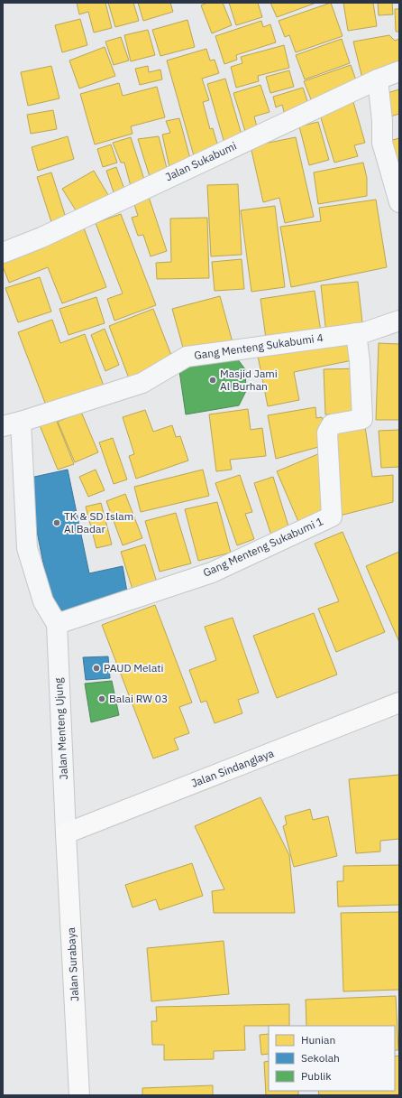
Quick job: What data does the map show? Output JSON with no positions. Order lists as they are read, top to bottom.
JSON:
{
  "streets": {
    "street": [
      "Jalan Sukabumi",
      "Gang Menteng Sukabumi 4",
      "Gang Menteng Sukabumi 1",
      "Jalan Menteng Ujung",
      "Jalan Sindanglaya",
      "Jalan Surabaya"
    ]
  },
  "crossings": [
    ["Gang Menteng Sukabumi 4", "Gang Menteng Sukabumi 1"],
    ["Gang Menteng Sukabumi 1", "Jalan Menteng Ujung"],
    ["Jalan Menteng Ujung", "Jalan Sindanglaya"],
    ["Jalan Menteng Ujung", "Jalan Surabaya"],
    ["Jalan Sindanglaya", "Jalan Surabaya"]
  ],
  "places": [
    "Masjid Jami Al Burhan",
    "TK & SD Islam Al Badar",
    "PAUD Melati",
    "Balai RW 03"
  ],
  "legend": ["Hunian", "Sekolah", "Publik"]
}
